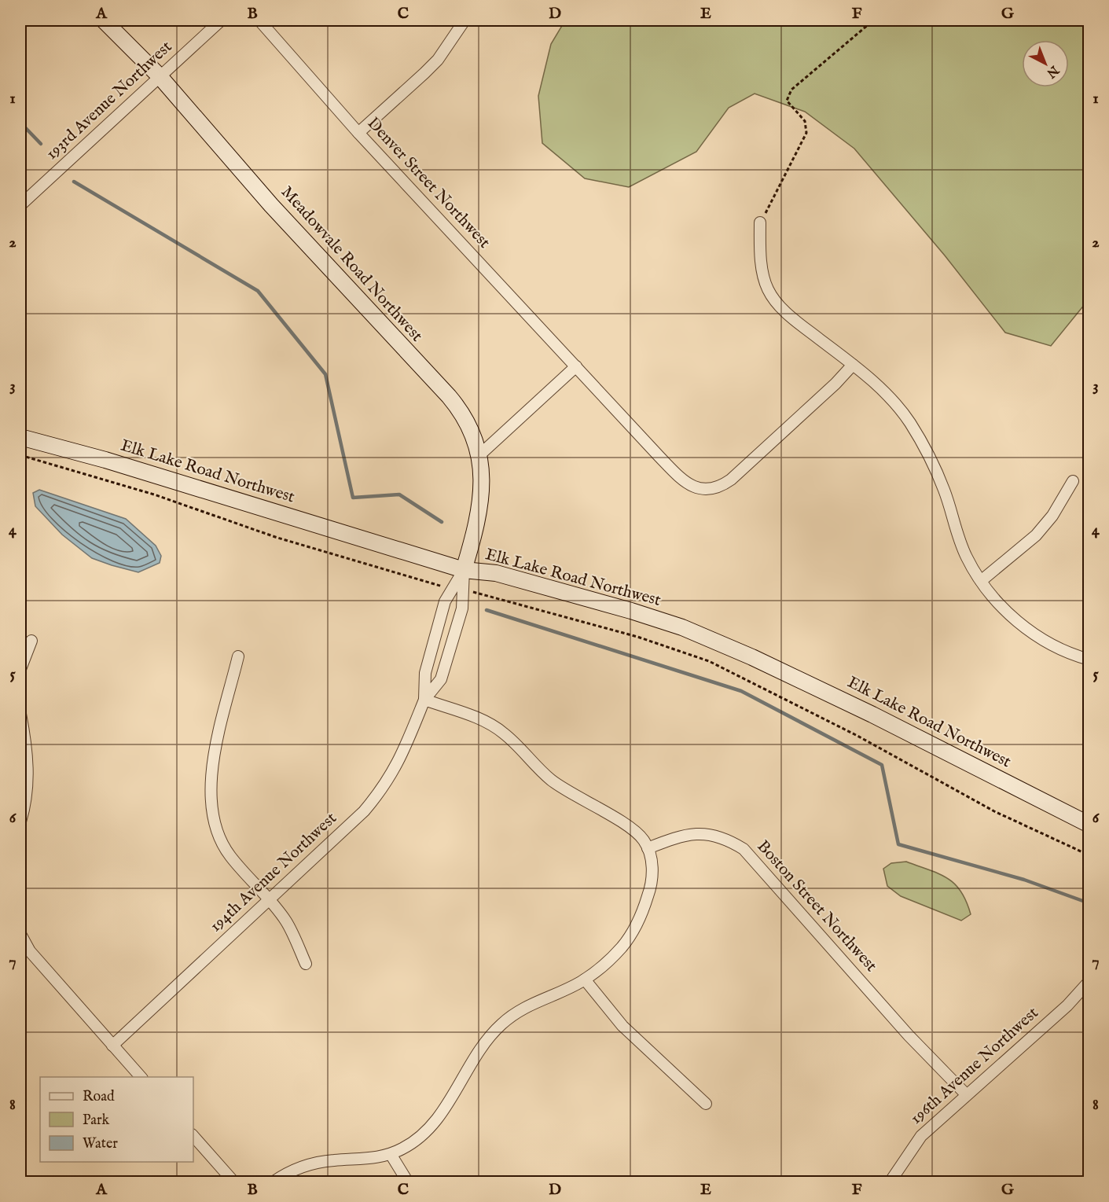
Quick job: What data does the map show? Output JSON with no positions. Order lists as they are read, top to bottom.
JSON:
{
  "streets": {
    "street": [
      "193rd Avenue Northwest",
      "Denver Street Northwest",
      "Meadowvale Road Northwest",
      "Elk Lake Road Northwest",
      "194th Avenue Northwest",
      "Boston Street Northwest",
      "196th Avenue Northwest"
    ]
  },
  "crossings": [
    ["193rd Avenue Northwest", "Meadowvale Road Northwest"],
    ["Meadowvale Road Northwest", "Elk Lake Road Northwest"],
    ["Meadowvale Road Northwest", "194th Avenue Northwest"],
    ["Elk Lake Road Northwest", "194th Avenue Northwest"],
    ["Boston Street Northwest", "196th Avenue Northwest"]
  ],
  "legend": ["Road", "Park", "Water"],
  "north": "bottom right",
  "grid": {
    "columns": [
      "A",
      "B",
      "C",
      "D",
      "E",
      "F",
      "G"
    ],
    "rows": [
      "1",
      "2",
      "3",
      "4",
      "5",
      "6",
      "7",
      "8"
    ]
  }
}
